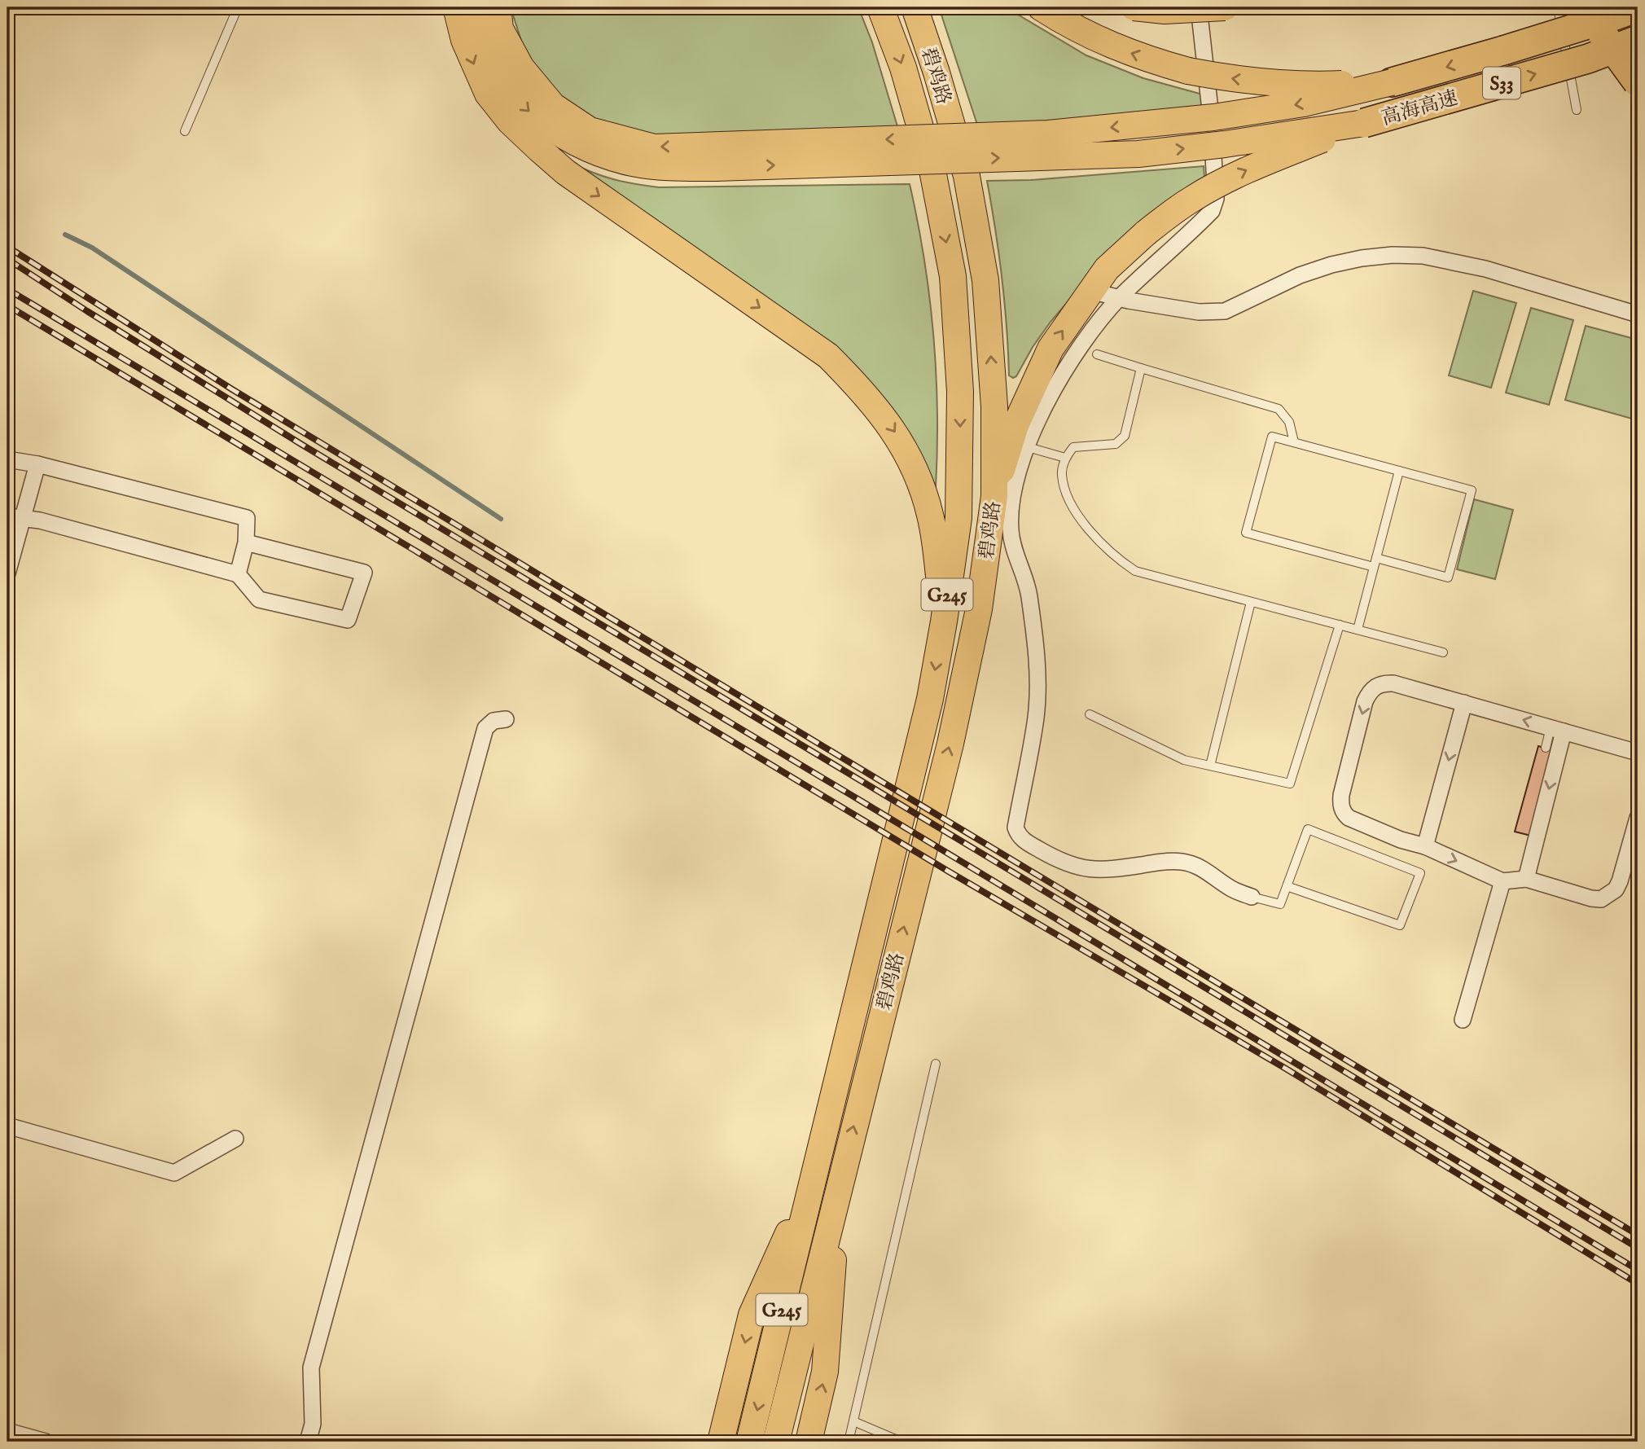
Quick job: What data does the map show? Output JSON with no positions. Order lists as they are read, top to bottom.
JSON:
{
  "streets": {
    "highway": [
      "碧鸡路",
      "S33",
      "高海高速",
      "G245"
    ]
  },
  "crossings": [
    ["碧鸡路", "G245"]
  ]
}
